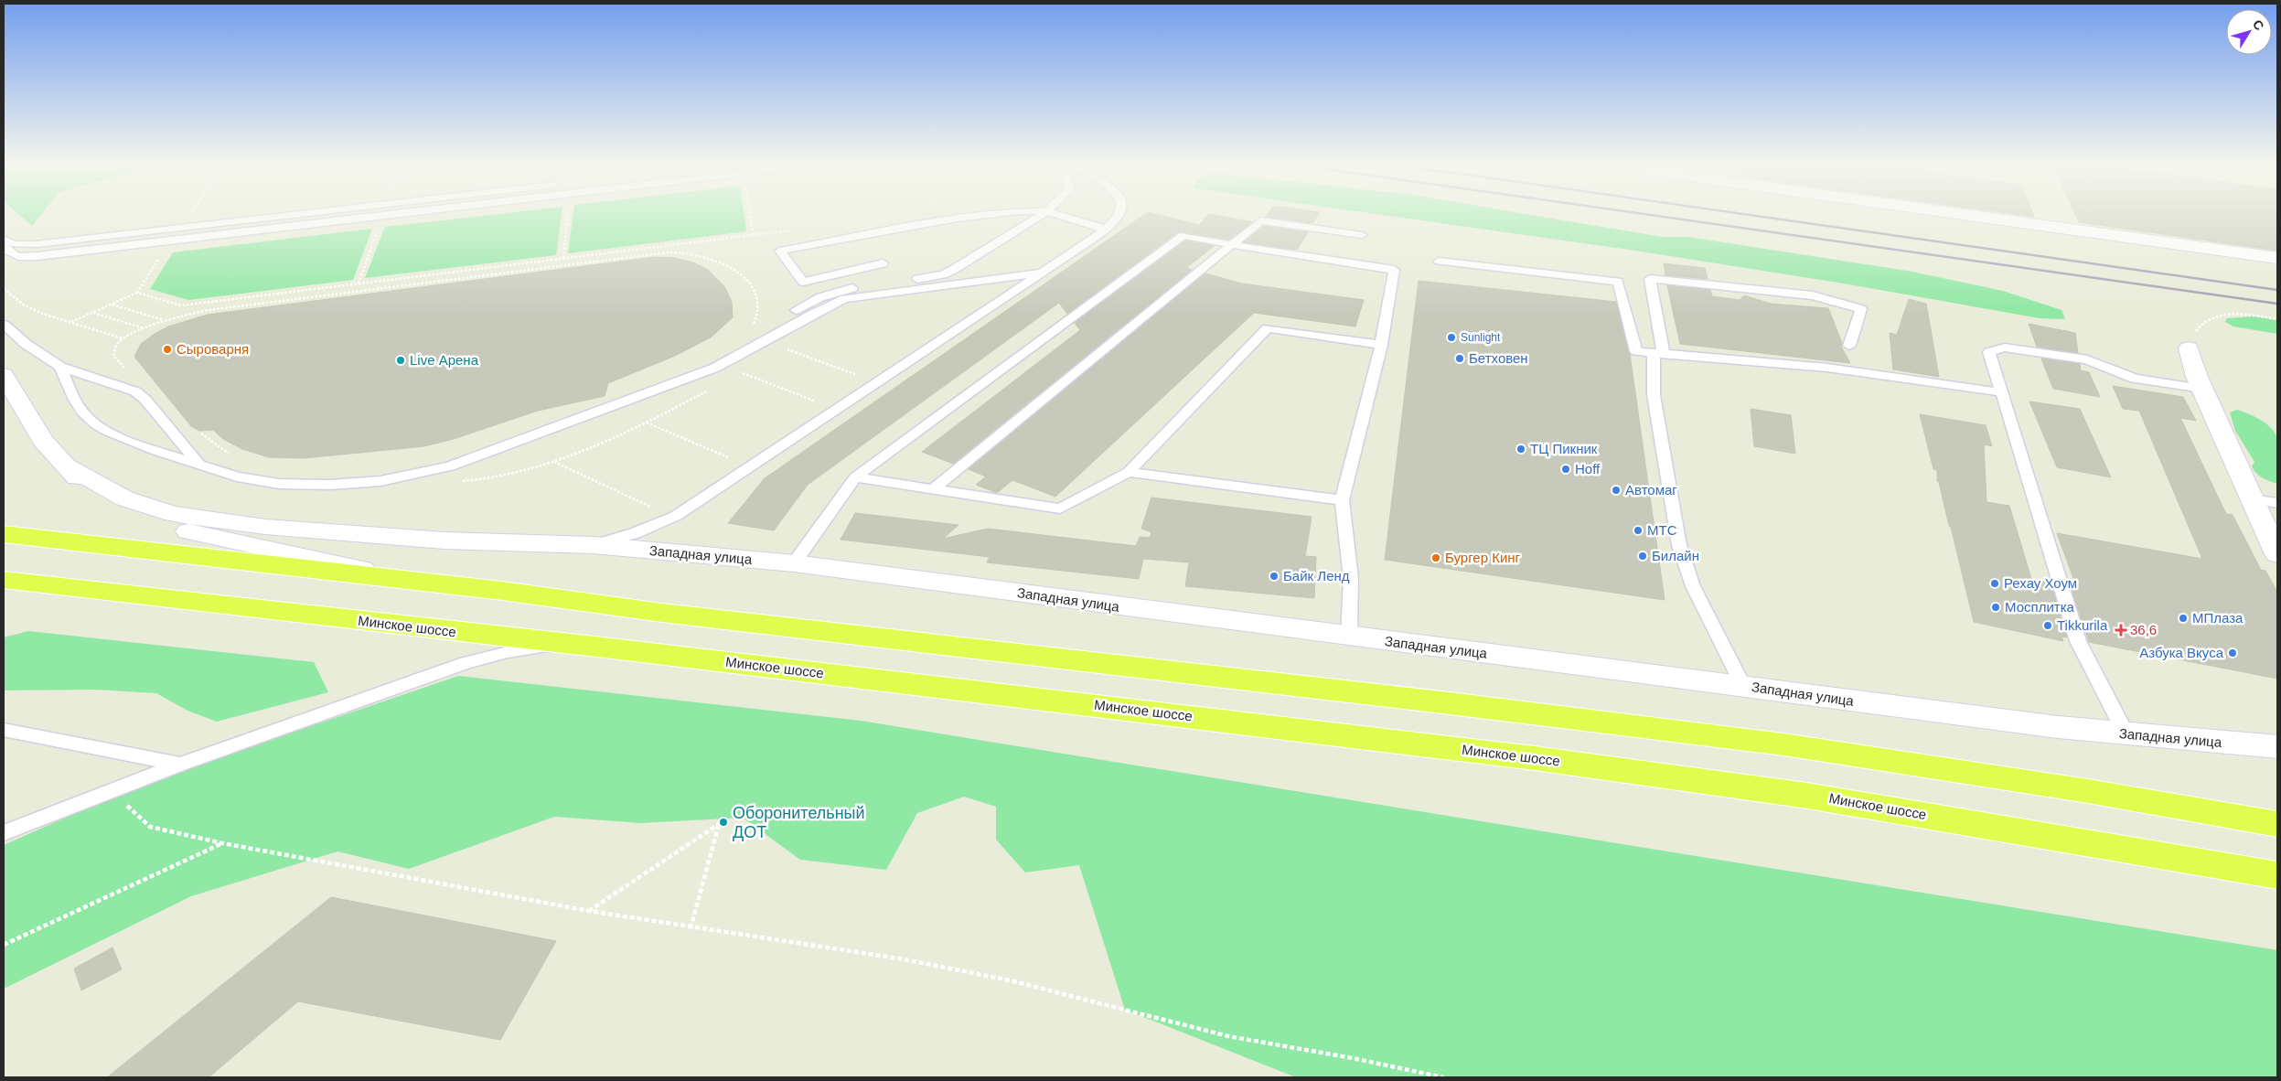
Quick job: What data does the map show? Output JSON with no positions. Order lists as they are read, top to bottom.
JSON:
{
  "streets": {
    "highway": ["Минское шоссе"],
    "street": ["Западная улица"]
  },
  "places": {
    "other": [
      "Sunlight",
      "Сыроварня",
      "Бетховен",
      "Live Арена",
      "ТЦ Пикник",
      "Hoff",
      "Автомаг",
      "МТС",
      "Билайн",
      "Бургер Кинг",
      "Байк Ленд",
      "Рехау Хоум",
      "Мосплитка",
      "МПлаза",
      "Tikkurila",
      "Азбука Вкуса",
      "Оборонительный ДОТ"
    ],
    "health": ["36,6"]
  },
  "north": "top right"
}
